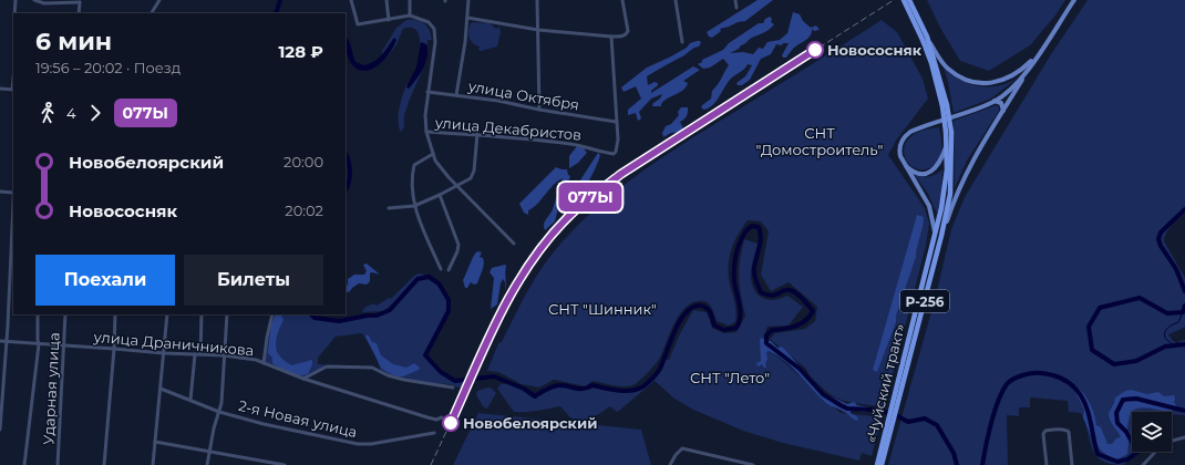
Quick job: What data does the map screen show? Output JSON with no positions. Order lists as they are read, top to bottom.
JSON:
{
  "streets": {
    "highway": ["Р-256", "«Чуйский тракт»"],
    "street": [
      "улица Октября",
      "улица Декабристов",
      "улица Драничникова",
      "Ударная улица",
      "2-я Новая улица"
    ]
  },
  "crossings": [
    ["улица Октября", "улица Декабристов"],
    ["улица Драничникова", "Ударная улица"]
  ],
  "parks": ["СНТ \"Домостроитель\"", "СНТ \"Шинник\"", "СНТ \"Лето\""],
  "places": ["Новососняк", "Новобелоярский"],
  "page": {
    "on_map": "077Ы",
    "heading": ["6 мин", "19:56 – 20:02 · Поезд", "128 ₽"],
    "legs": ["4", "077Ы"],
    "list": [
      {
        "name": "Новобелоярский",
        "value": "20:00"
      },
      {
        "name": "Новососняк",
        "value": "20:02"
      }
    ],
    "buttons": ["Поехали", "Билеты"]
  }
}
